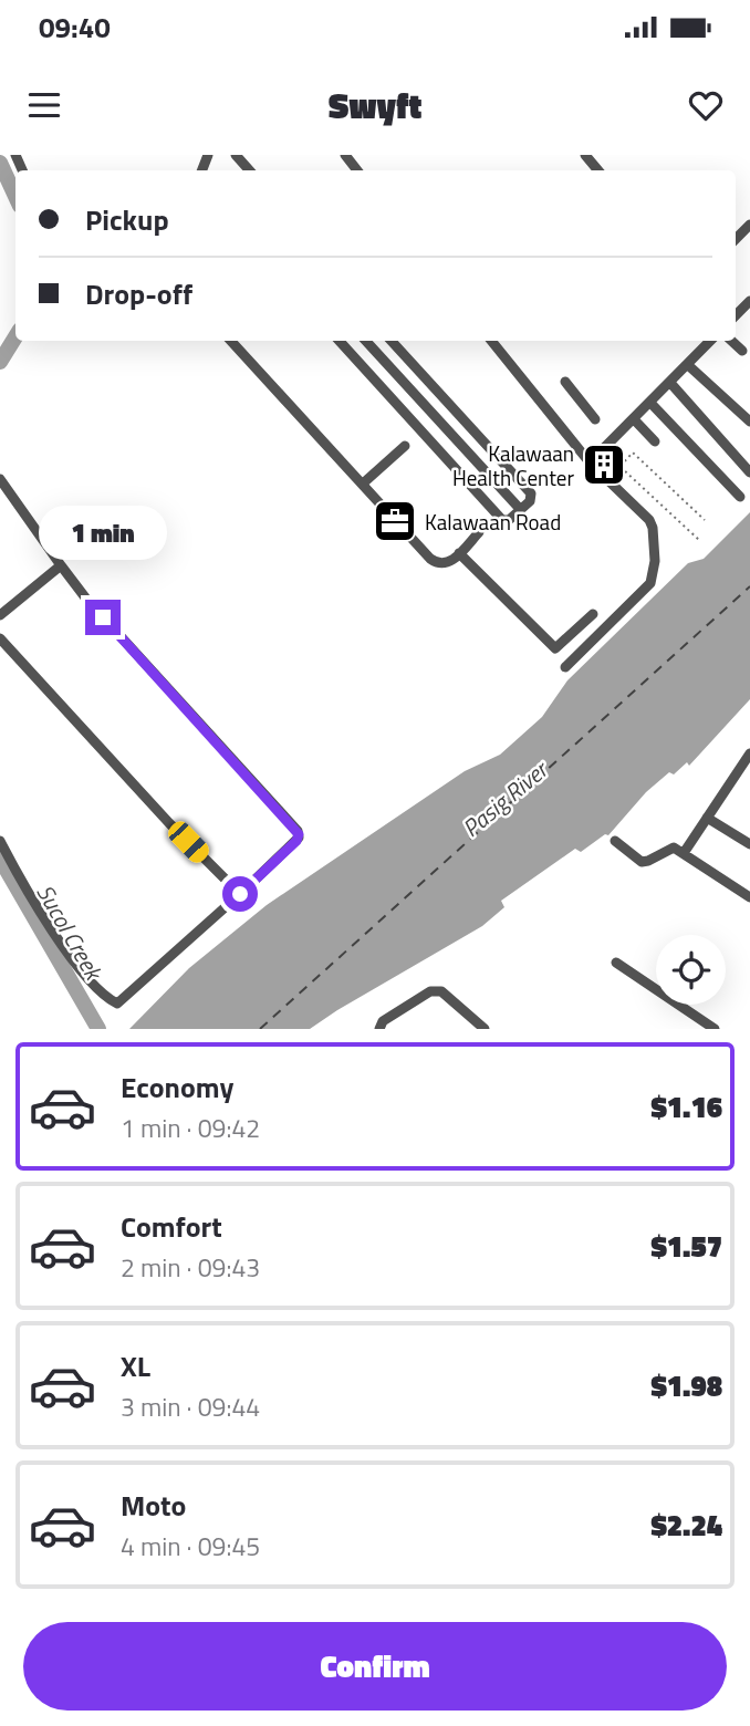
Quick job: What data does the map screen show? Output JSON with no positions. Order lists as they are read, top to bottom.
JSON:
{
  "water": ["Pasig River", "Sucol Creek"],
  "places": {
    "building": ["Kalawaan Health Center"],
    "office": ["Kalawaan Road"]
  },
  "page": {
    "status": "09:40",
    "header": "Swyft",
    "banner": ["Pickup", "Drop-off"],
    "bubble": "1 min",
    "list": [
      {
        "name": "Economy",
        "note": "1 min · 09:42",
        "value": "$1.16"
      },
      {
        "name": "Comfort",
        "note": "2 min · 09:43",
        "value": "$1.57"
      },
      {
        "name": "XL",
        "note": "3 min · 09:44",
        "value": "$1.98"
      },
      {
        "name": "Moto",
        "note": "4 min · 09:45",
        "value": "$2.24"
      }
    ],
    "buttons": "Confirm"
  }
}
